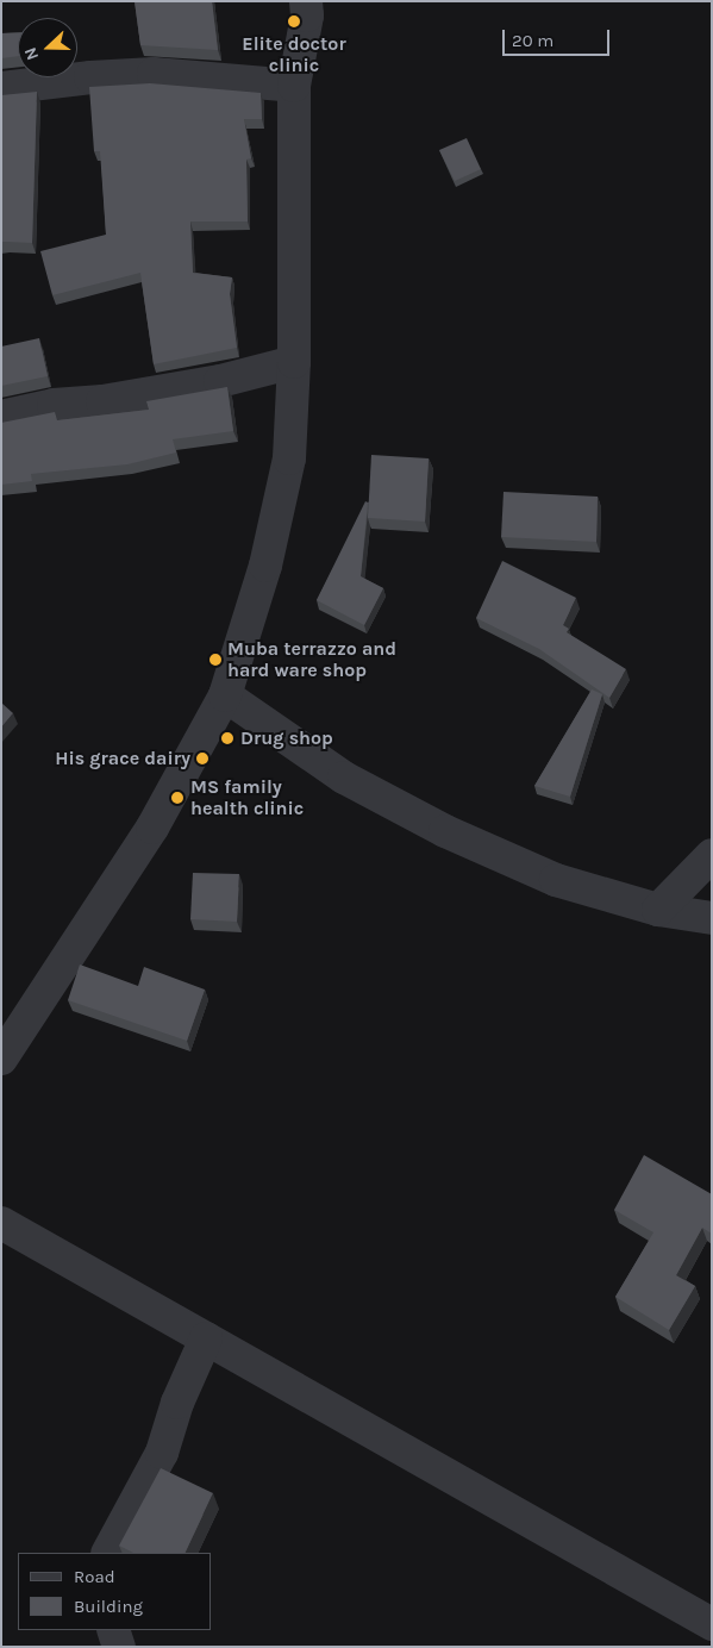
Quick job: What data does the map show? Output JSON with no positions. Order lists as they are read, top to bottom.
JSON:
{
  "places": [
    "Elite doctor clinic",
    "Muba terrazzo and hard ware shop",
    "Drug shop",
    "His grace dairy",
    "MS family health clinic"
  ],
  "legend": ["Road", "Building"],
  "scale_bar": "20 m",
  "north": "left"
}
